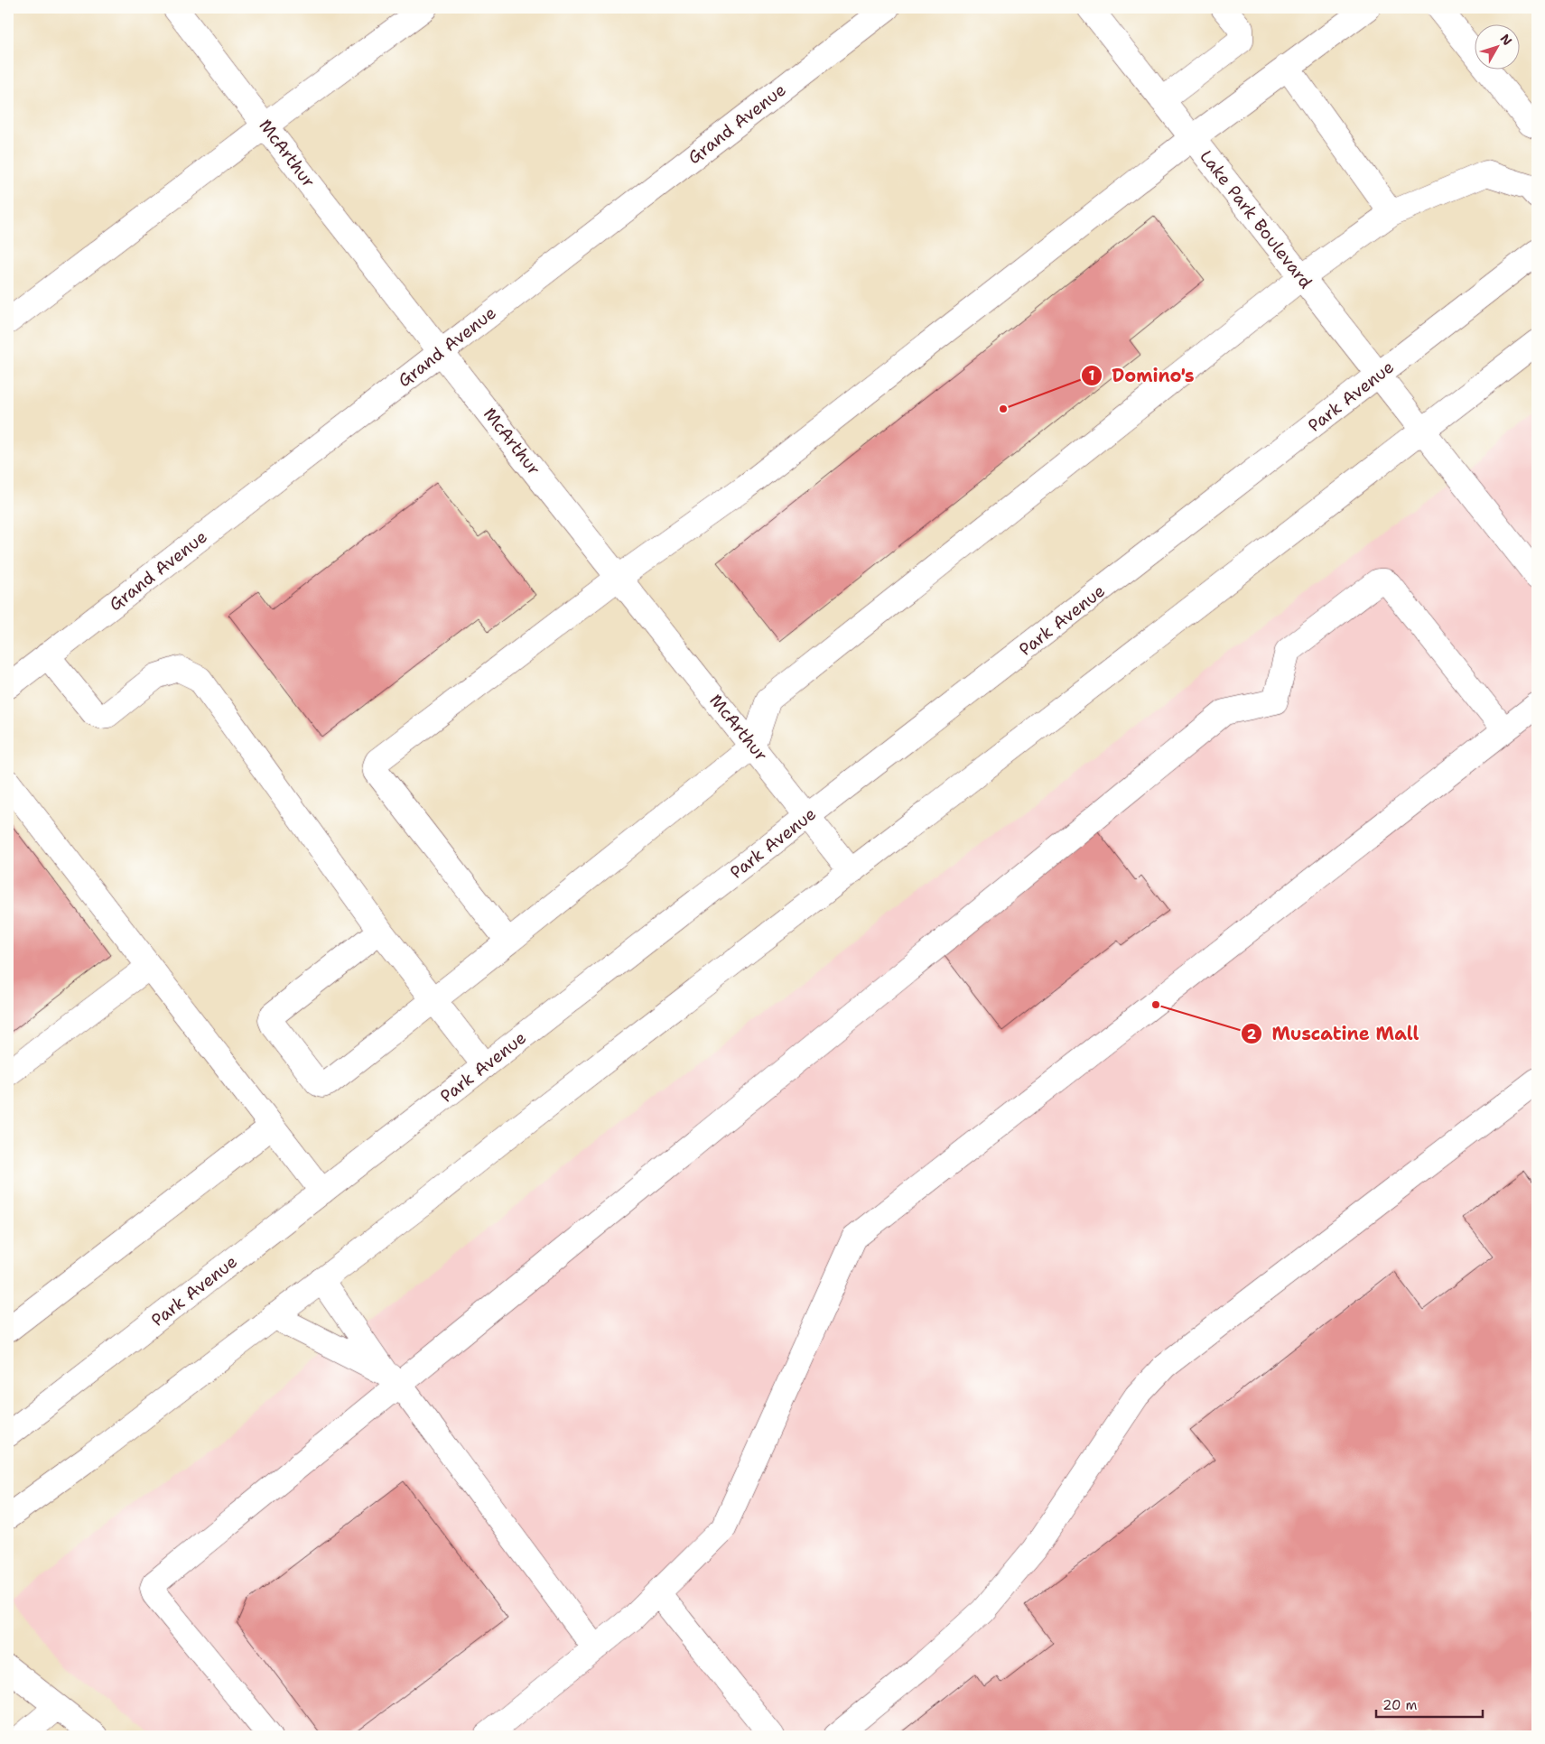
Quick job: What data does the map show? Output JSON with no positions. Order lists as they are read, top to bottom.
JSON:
{
  "streets": {
    "main road": [
      "Grand Avenue",
      "McArthur",
      "Lake Park Boulevard",
      "Park Avenue"
    ]
  },
  "crossings": [
    ["Grand Avenue", "McArthur"],
    ["McArthur", "Park Avenue"],
    ["Lake Park Boulevard", "Park Avenue"]
  ],
  "places": ["Domino's", "Muscatine Mall"],
  "scale_bar": "20 m",
  "north": "top right"
}
